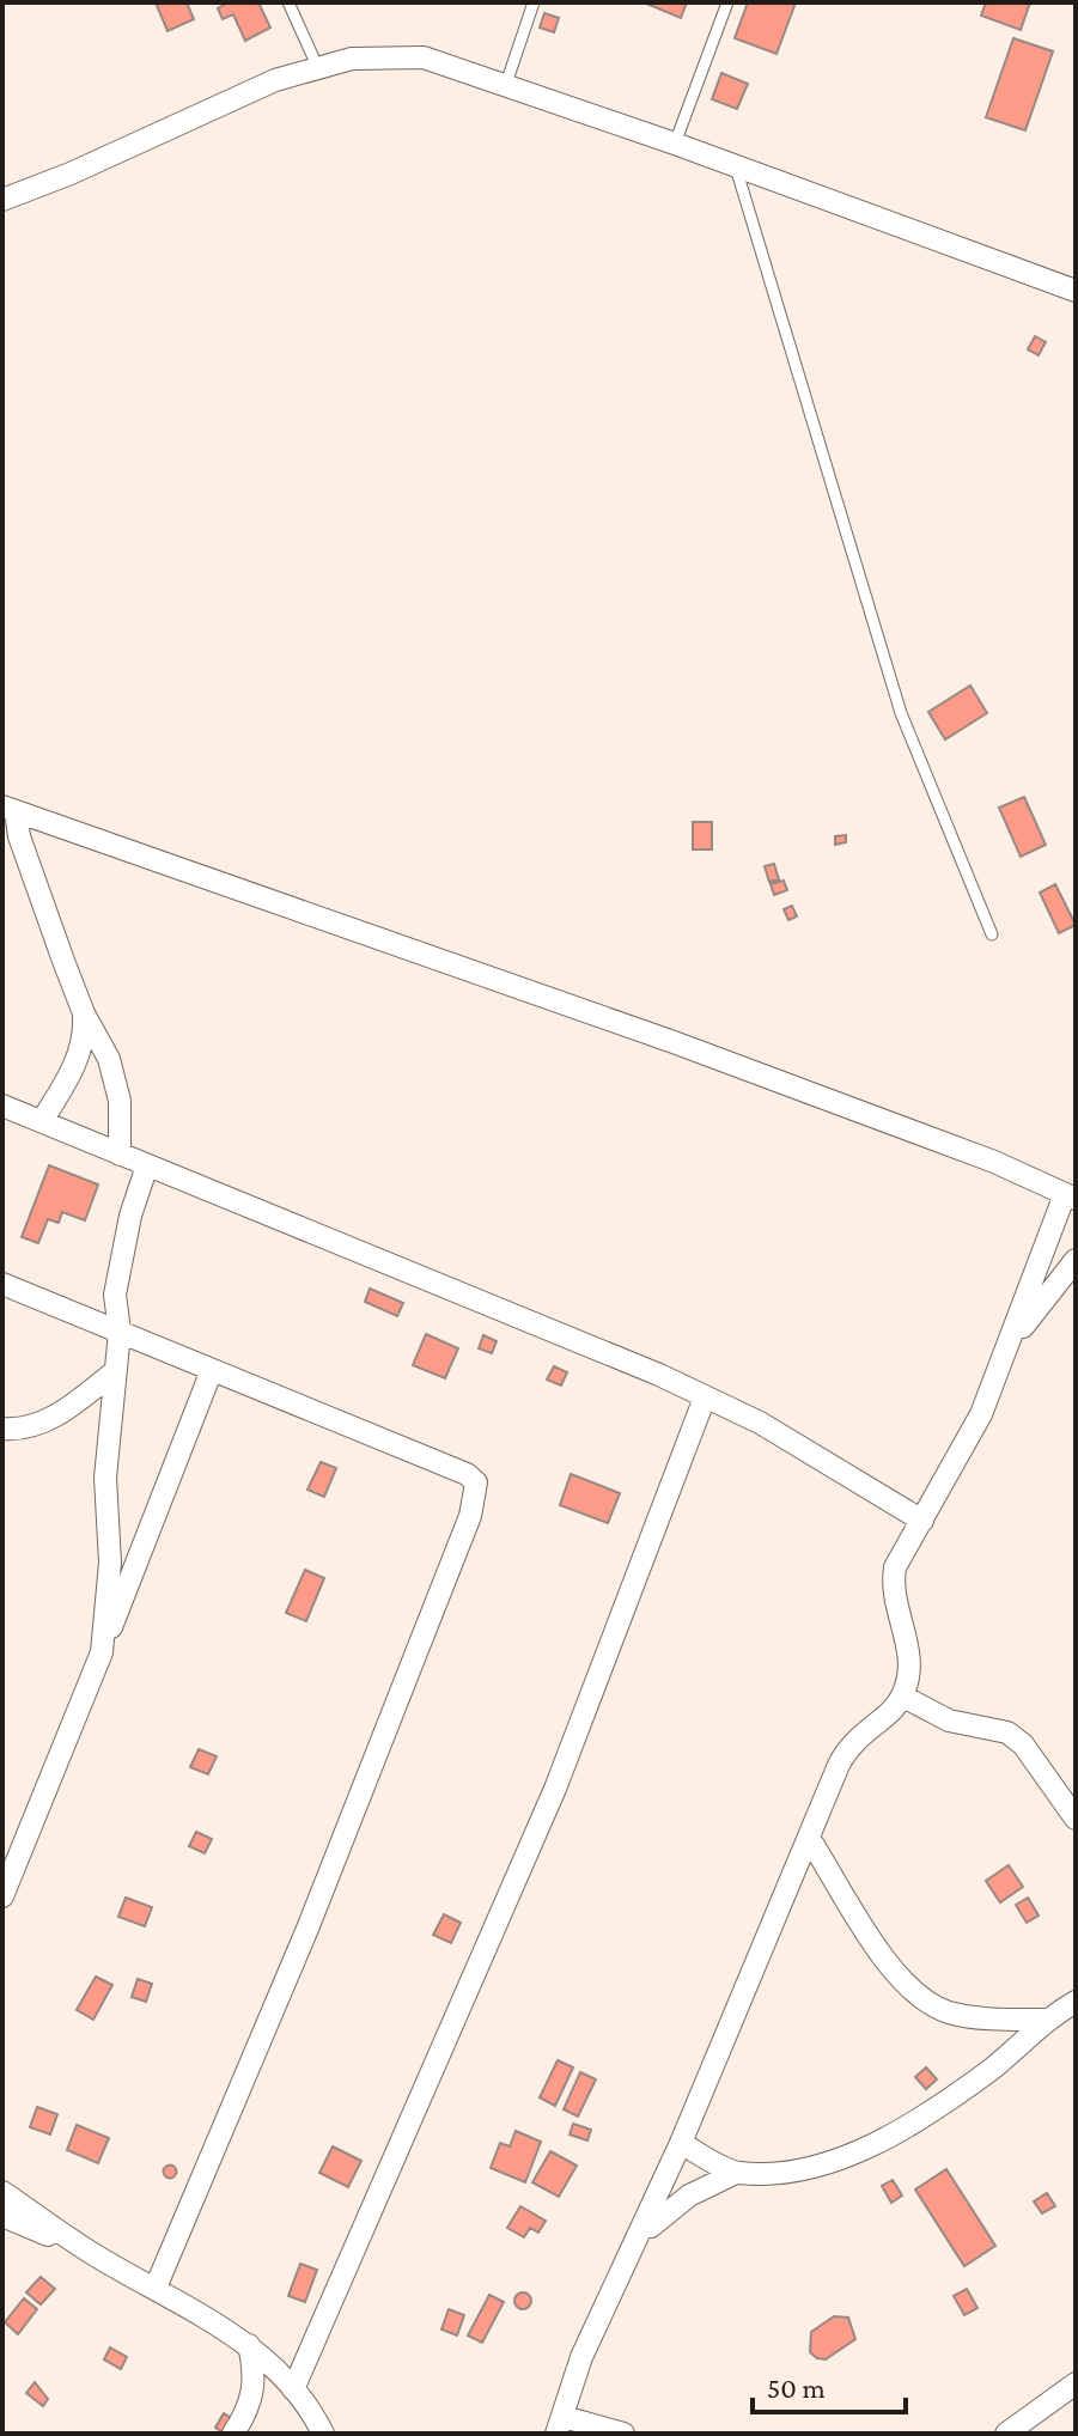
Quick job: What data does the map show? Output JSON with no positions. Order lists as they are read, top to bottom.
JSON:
{
  "scale_bar": "50 m"
}
